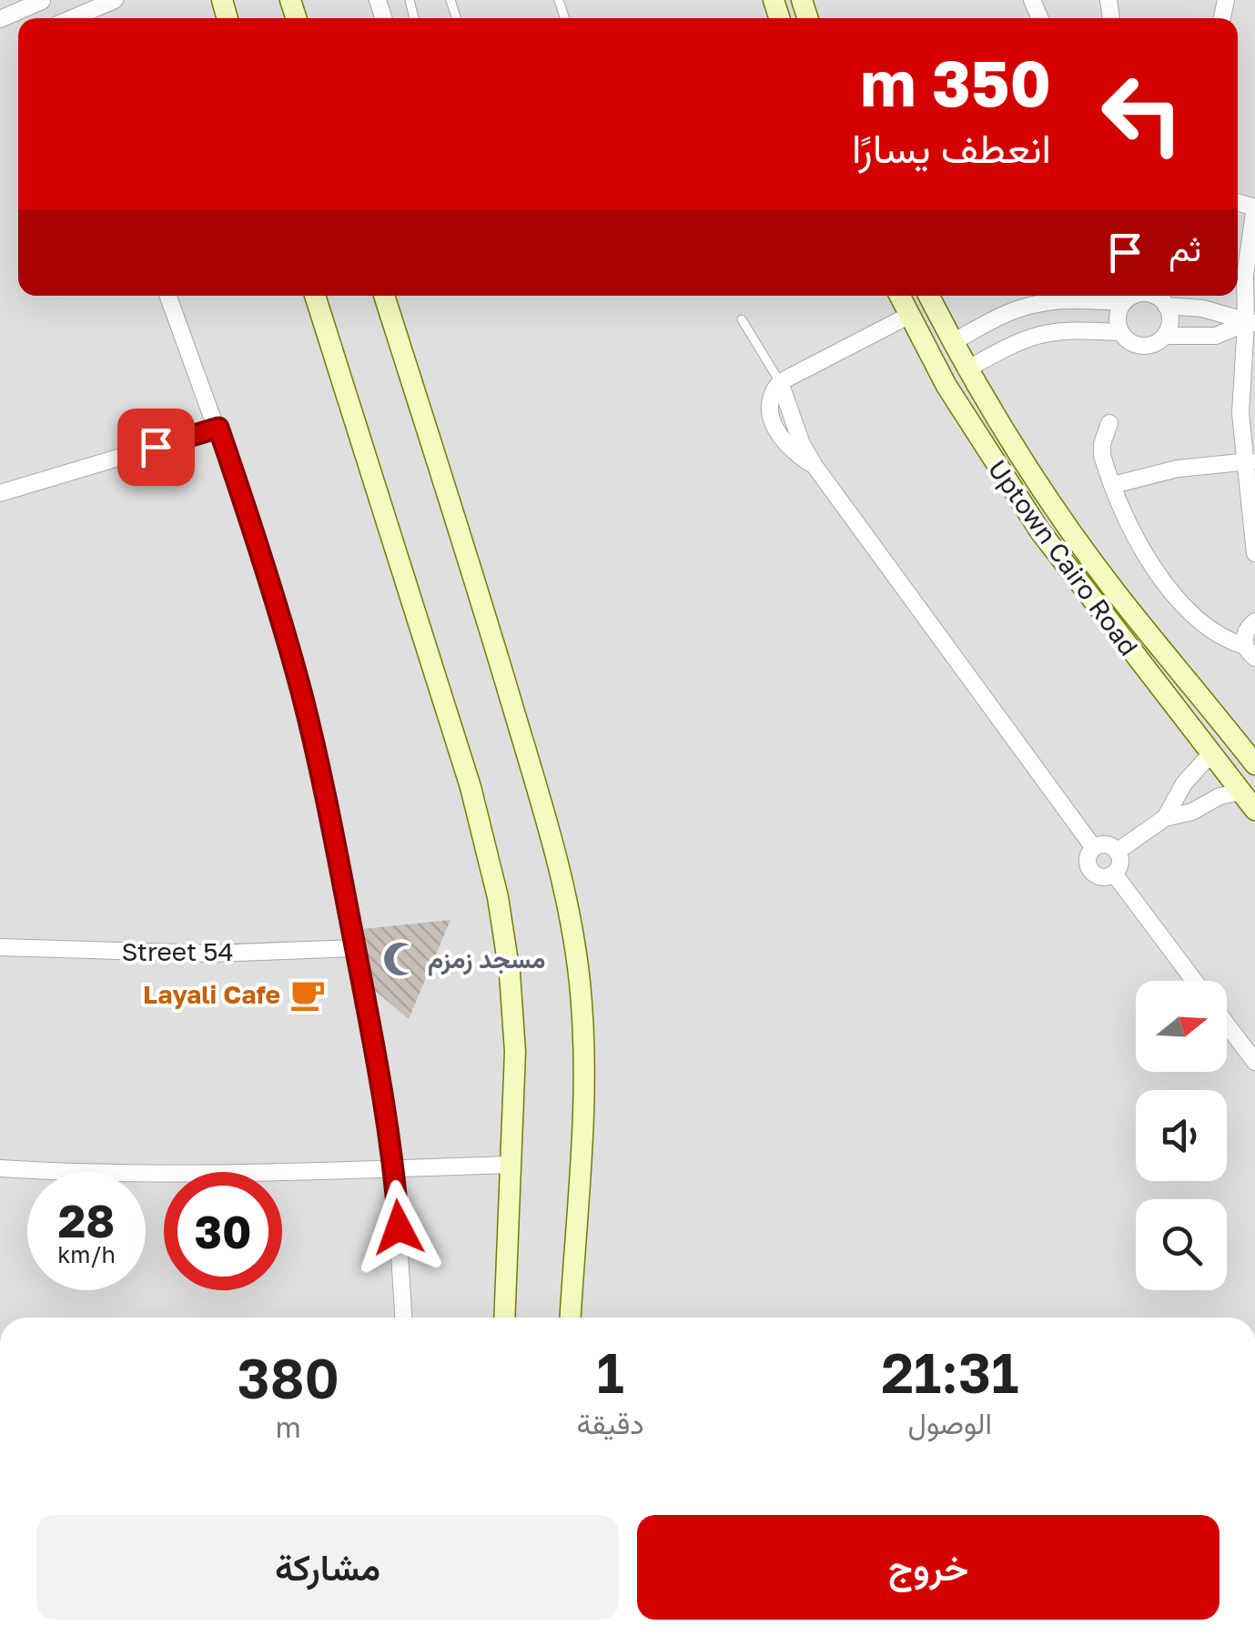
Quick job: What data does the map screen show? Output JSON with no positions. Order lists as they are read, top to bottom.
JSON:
{
  "streets": {
    "main road": ["Uptown Cairo Road"],
    "street": ["Street 54"]
  },
  "places": {
    "mosque": ["مسجد زمزم"],
    "cafe": ["Layali Cafe"]
  },
  "north": "right",
  "page": {
    "turn": ["350 m", "انعطف يسارًا"],
    "then": "ثم",
    "speed": "28 km/h",
    "limit": "30",
    "eta": [
      "21:31",
      "الوصول",
      "1",
      "دقيقة",
      "380",
      "m"
    ],
    "buttons": ["خروج", "مشاركة"]
  }
}
